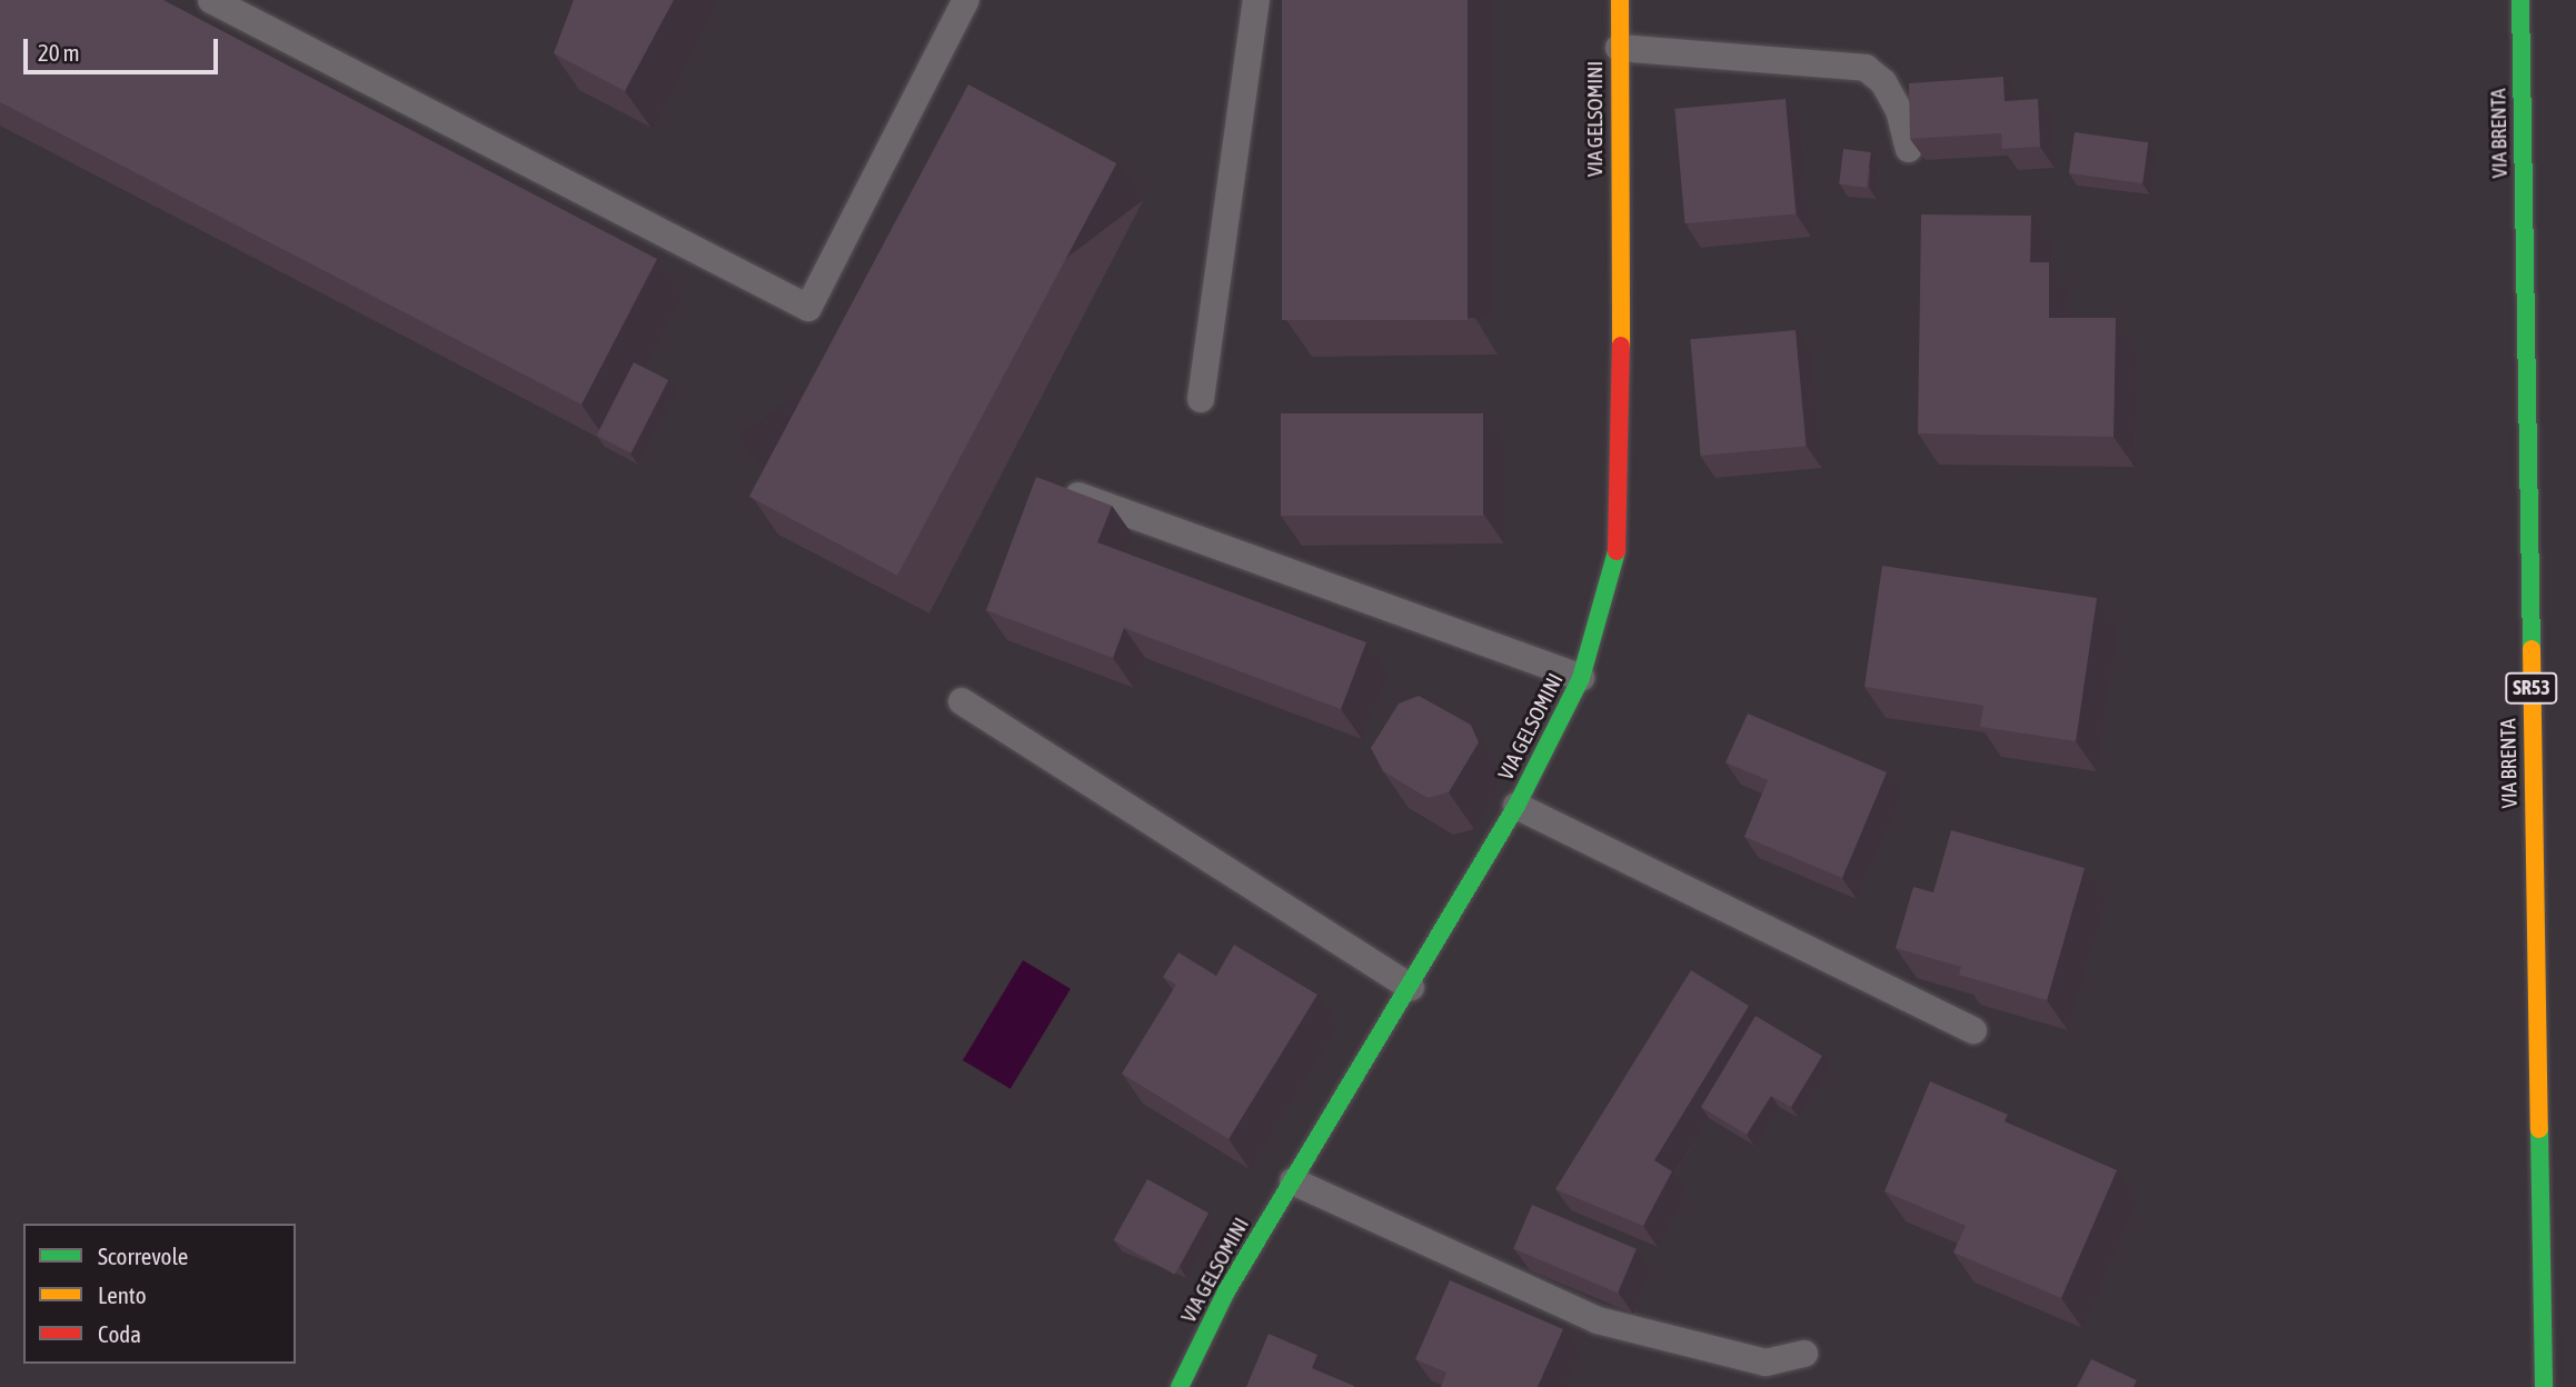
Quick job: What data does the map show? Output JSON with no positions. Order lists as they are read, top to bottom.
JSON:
{
  "streets": {
    "main road": ["VIA GELSOMINI", "VIA BRENTA", "SR53"]
  },
  "legend": ["Scorrevole", "Lento", "Coda"],
  "scale_bar": "20 m"
}
